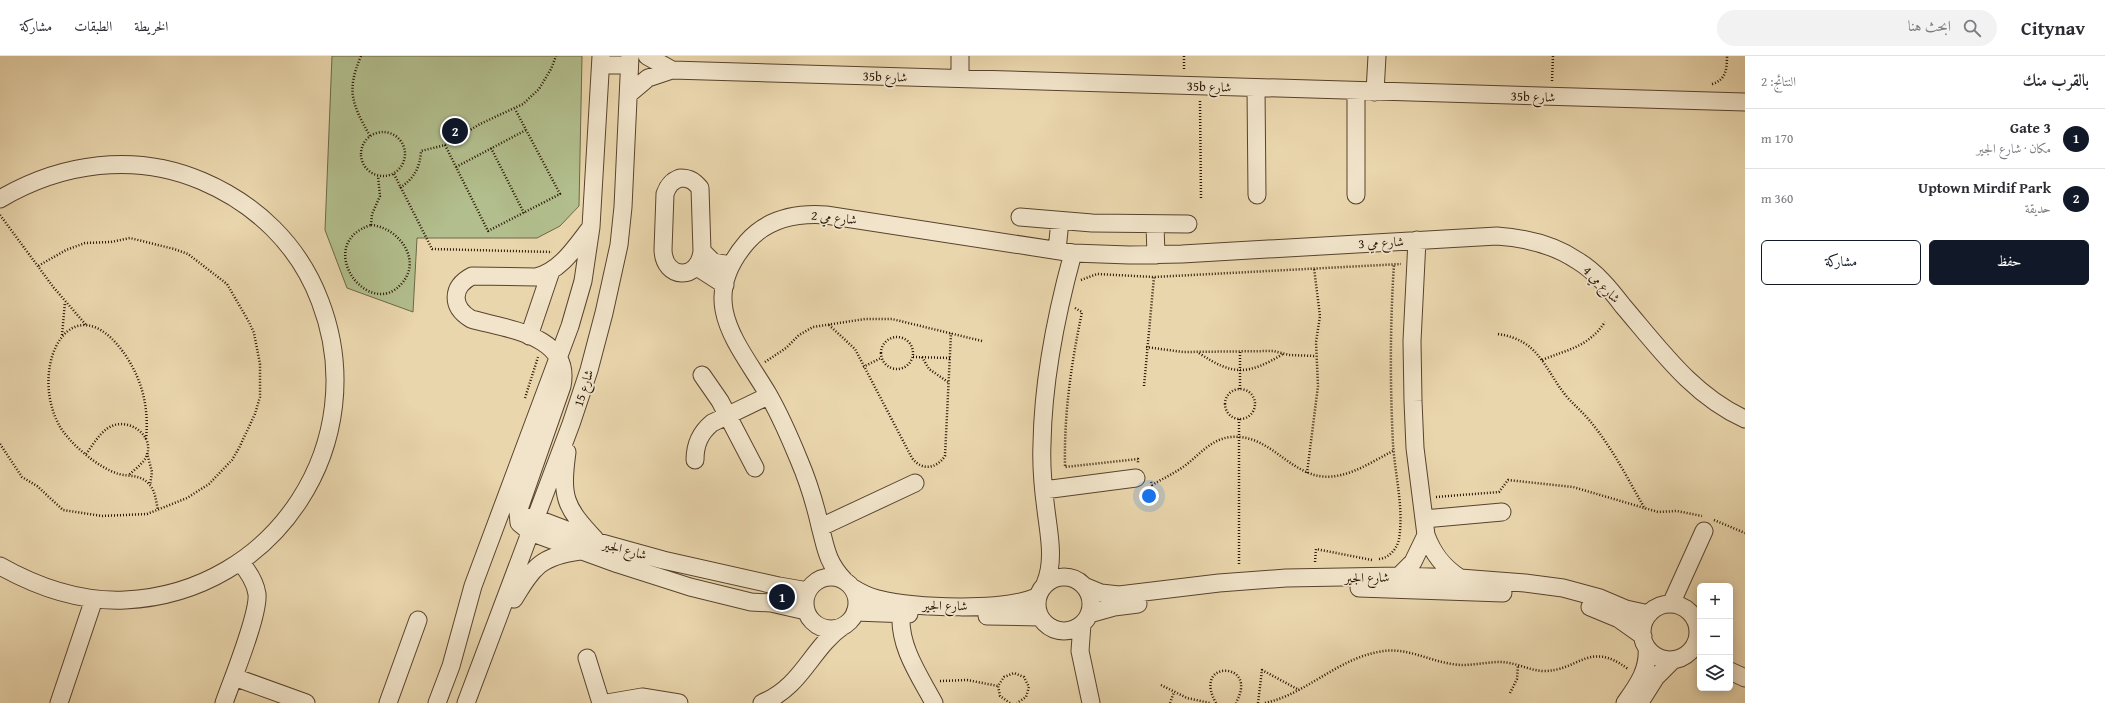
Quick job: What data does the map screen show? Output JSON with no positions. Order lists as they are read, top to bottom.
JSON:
{
  "streets": {
    "street": [
      "35b شارع",
      "شارع مي 2",
      "شارع مي 3",
      "شارع مي 4",
      "شارع 15",
      "شارع الجير"
    ]
  },
  "crossings": [
    ["35b شارع", "شارع 15"],
    ["شارع مي 2", "شارع مي 3"],
    ["شارع مي 2", "شارع الجير"],
    ["شارع مي 3", "شارع مي 4"],
    ["شارع مي 3", "شارع الجير"],
    ["شارع 15", "شارع الجير"]
  ],
  "page": {
    "header": "Citynav",
    "search": "ابحث هنا",
    "nav": ["الخريطة", "الطبقات", "مشاركة"],
    "heading": ["بالقرب منك", "النتائج: 2"],
    "list": [
      {
        "mark": "1",
        "name": "Gate 3",
        "note": "مكان · شارع الجير",
        "value": "170 m"
      },
      {
        "mark": "2",
        "name": "Uptown Mirdif Park",
        "note": "حديقة",
        "value": "360 m"
      }
    ],
    "pins": ["2", "1"],
    "buttons": ["حفظ", "مشاركة"],
    "map_buttons": ["+", "−"]
  }
}
